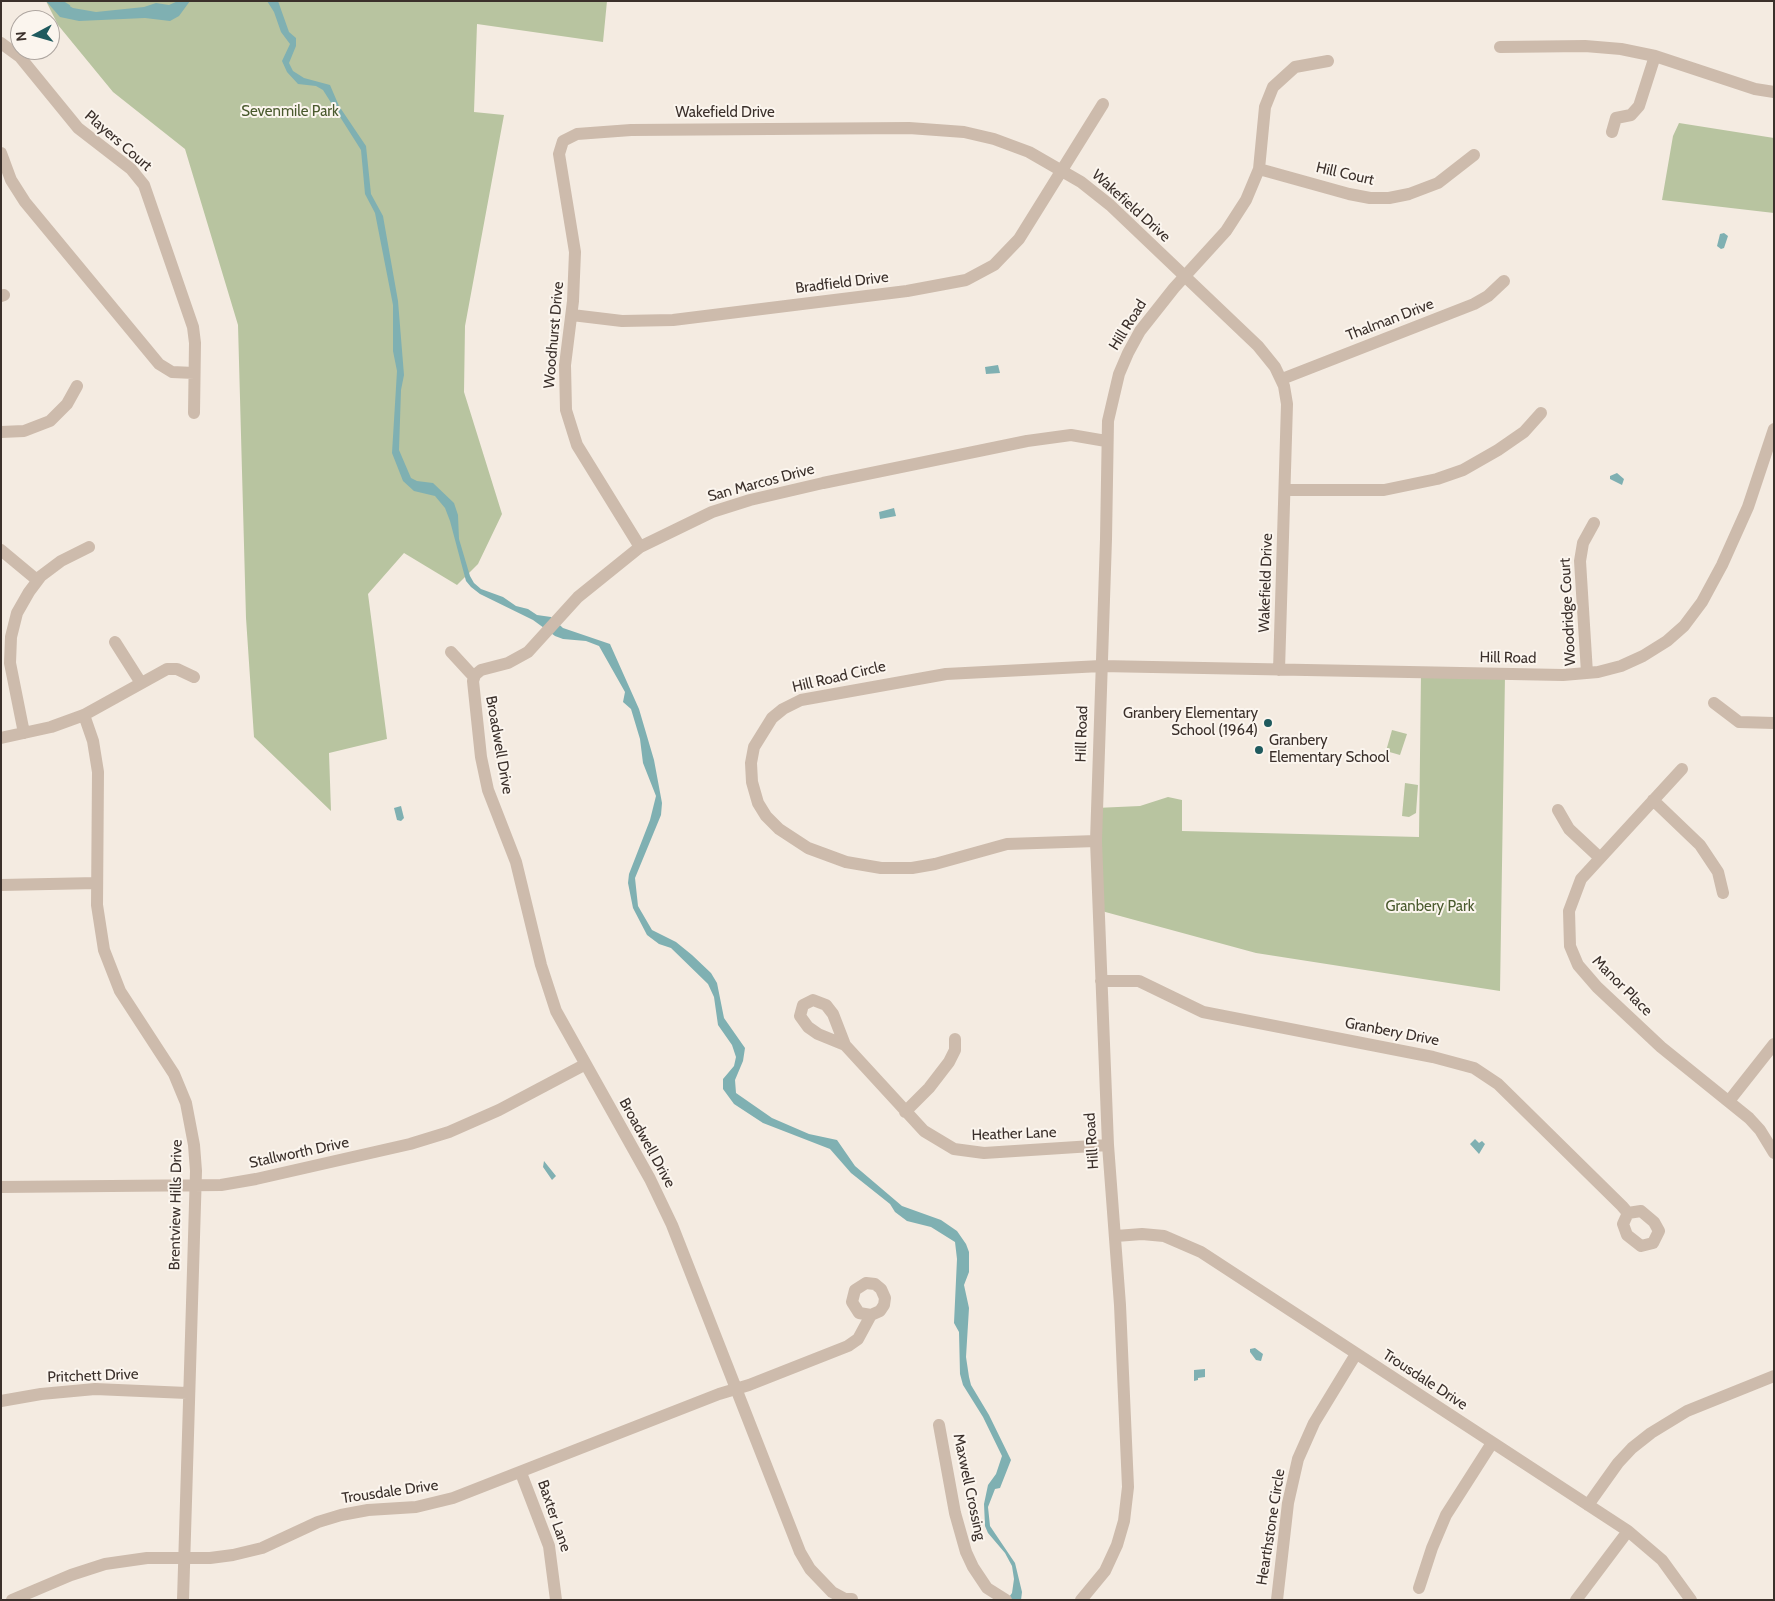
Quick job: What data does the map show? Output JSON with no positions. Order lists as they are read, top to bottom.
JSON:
{
  "streets": {
    "street": [
      "Wakefield Drive",
      "Players Court",
      "Hill Court",
      "Bradfield Drive",
      "Thalman Drive",
      "Hill Road",
      "Woodhurst Drive",
      "San Marcos Drive",
      "Woodridge Court",
      "Hill Road Circle",
      "Broadwell Drive",
      "Manor Place",
      "Granbery Drive",
      "Heather Lane",
      "Stallworth Drive",
      "Brentview Hills Drive",
      "Pritchett Drive",
      "Trousdale Drive",
      "Maxwell Crossing",
      "Baxter Lane",
      "Hearthstone Circle"
    ]
  },
  "crossings": [
    ["Wakefield Drive", "Bradfield Drive"],
    ["Wakefield Drive", "Thalman Drive"],
    ["Wakefield Drive", "Hill Road"],
    ["Wakefield Drive", "Woodhurst Drive"],
    ["Bradfield Drive", "Woodhurst Drive"],
    ["Hill Road", "San Marcos Drive"],
    ["Hill Road", "Woodridge Court"],
    ["Hill Road", "Hill Road Circle"],
    ["Hill Road", "Granbery Drive"],
    ["Hill Road", "Heather Lane"],
    ["Hill Road", "Trousdale Drive"],
    ["Woodhurst Drive", "San Marcos Drive"],
    ["San Marcos Drive", "Broadwell Drive"],
    ["Broadwell Drive", "Stallworth Drive"],
    ["Broadwell Drive", "Trousdale Drive"],
    ["Stallworth Drive", "Brentview Hills Drive"],
    ["Brentview Hills Drive", "Pritchett Drive"],
    ["Brentview Hills Drive", "Trousdale Drive"],
    ["Trousdale Drive", "Baxter Lane"],
    ["Trousdale Drive", "Hearthstone Circle"]
  ],
  "parks": ["Sevenmile Park", "Granbery Park"],
  "places": ["Granbery Elementary School (1964)", "Granbery Elementary School"],
  "north": "left"
}
